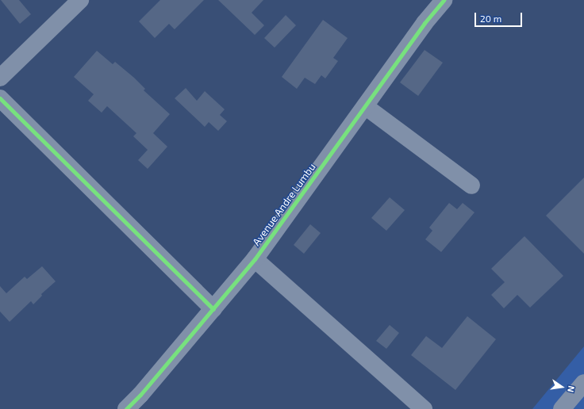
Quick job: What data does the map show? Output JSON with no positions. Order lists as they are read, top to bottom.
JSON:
{
  "streets": {
    "street": ["Avenue Andre Lumbu"]
  },
  "scale_bar": "20 m",
  "north": "right"
}
